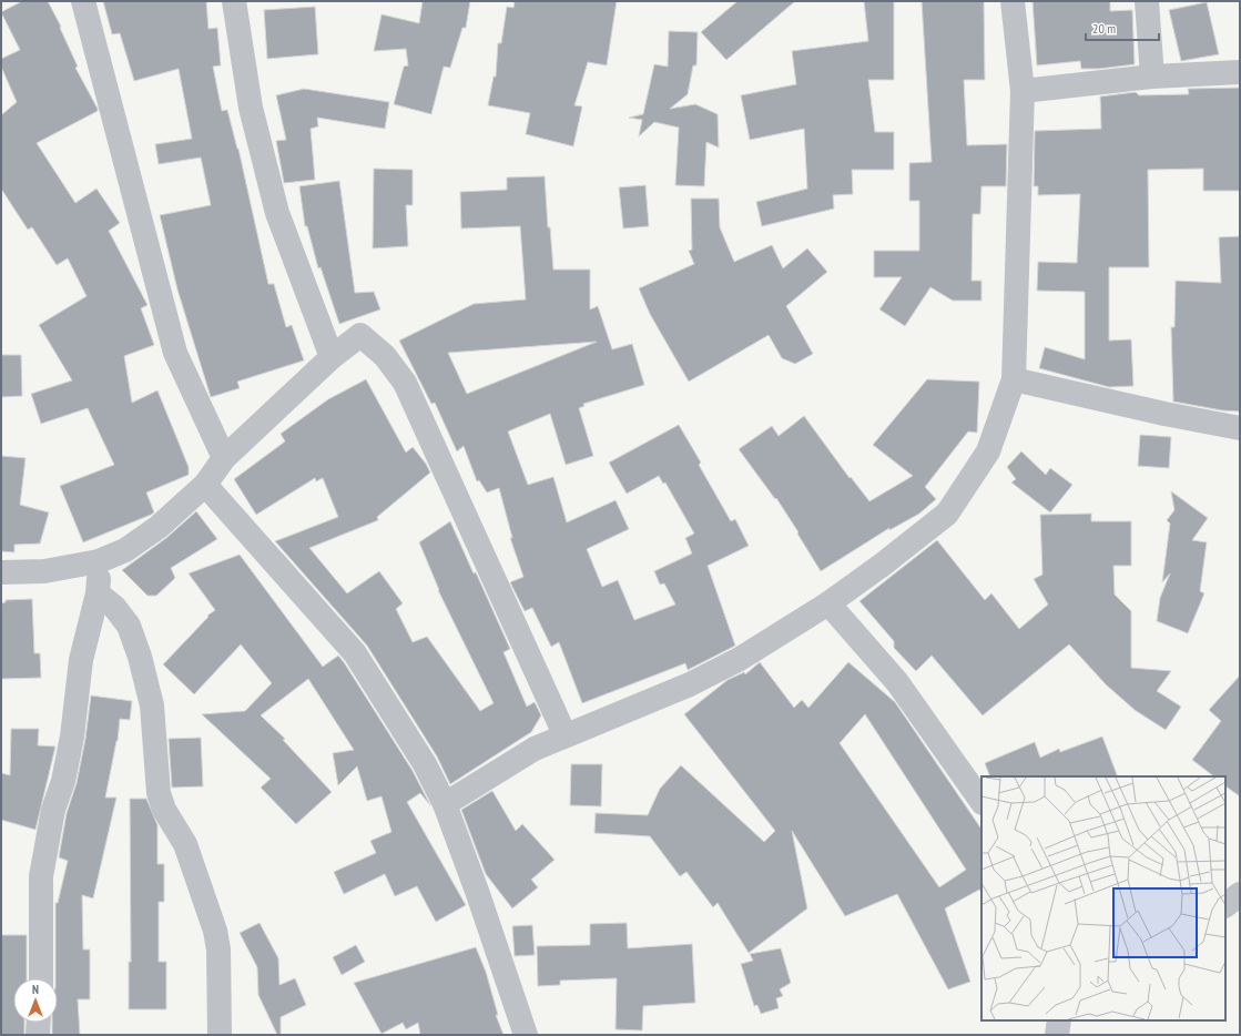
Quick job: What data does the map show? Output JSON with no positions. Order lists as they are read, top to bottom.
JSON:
{
  "scale_bar": "20 m",
  "north": "top"
}
